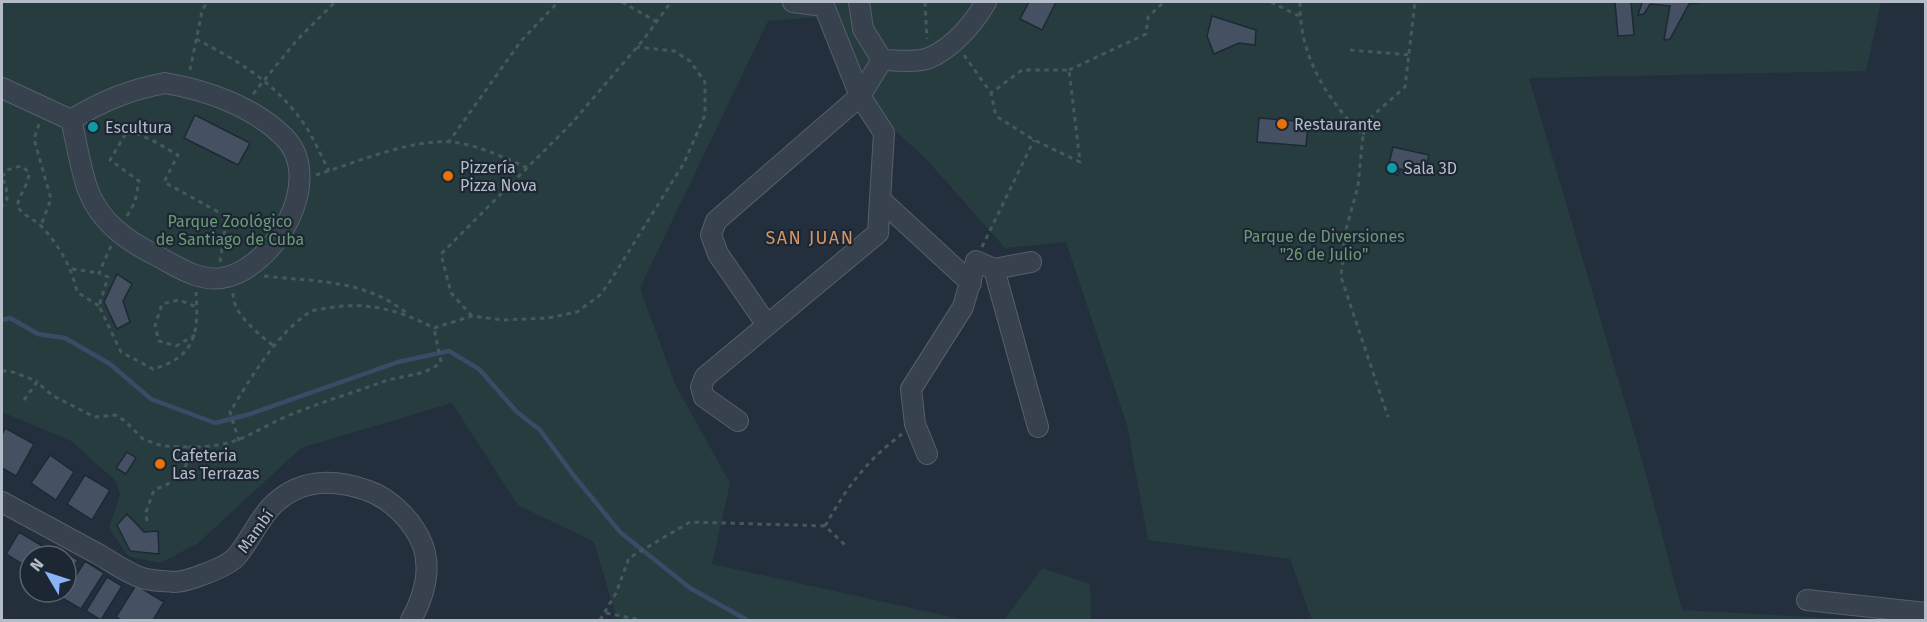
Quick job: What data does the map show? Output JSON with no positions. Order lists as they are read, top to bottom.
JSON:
{
  "streets": {
    "street": ["Mambí"]
  },
  "districts": ["SAN JUAN"],
  "parks": ["Parque Zoológico de Santiago de Cuba", "Parque de Diversiones \"26 de Julio\""],
  "places": [
    "Restaurante",
    "Escultura",
    "Sala 3D",
    "Pizzería Pizza Nova",
    "Cafeteria Las Terrazas"
  ],
  "north": "top left"
}
